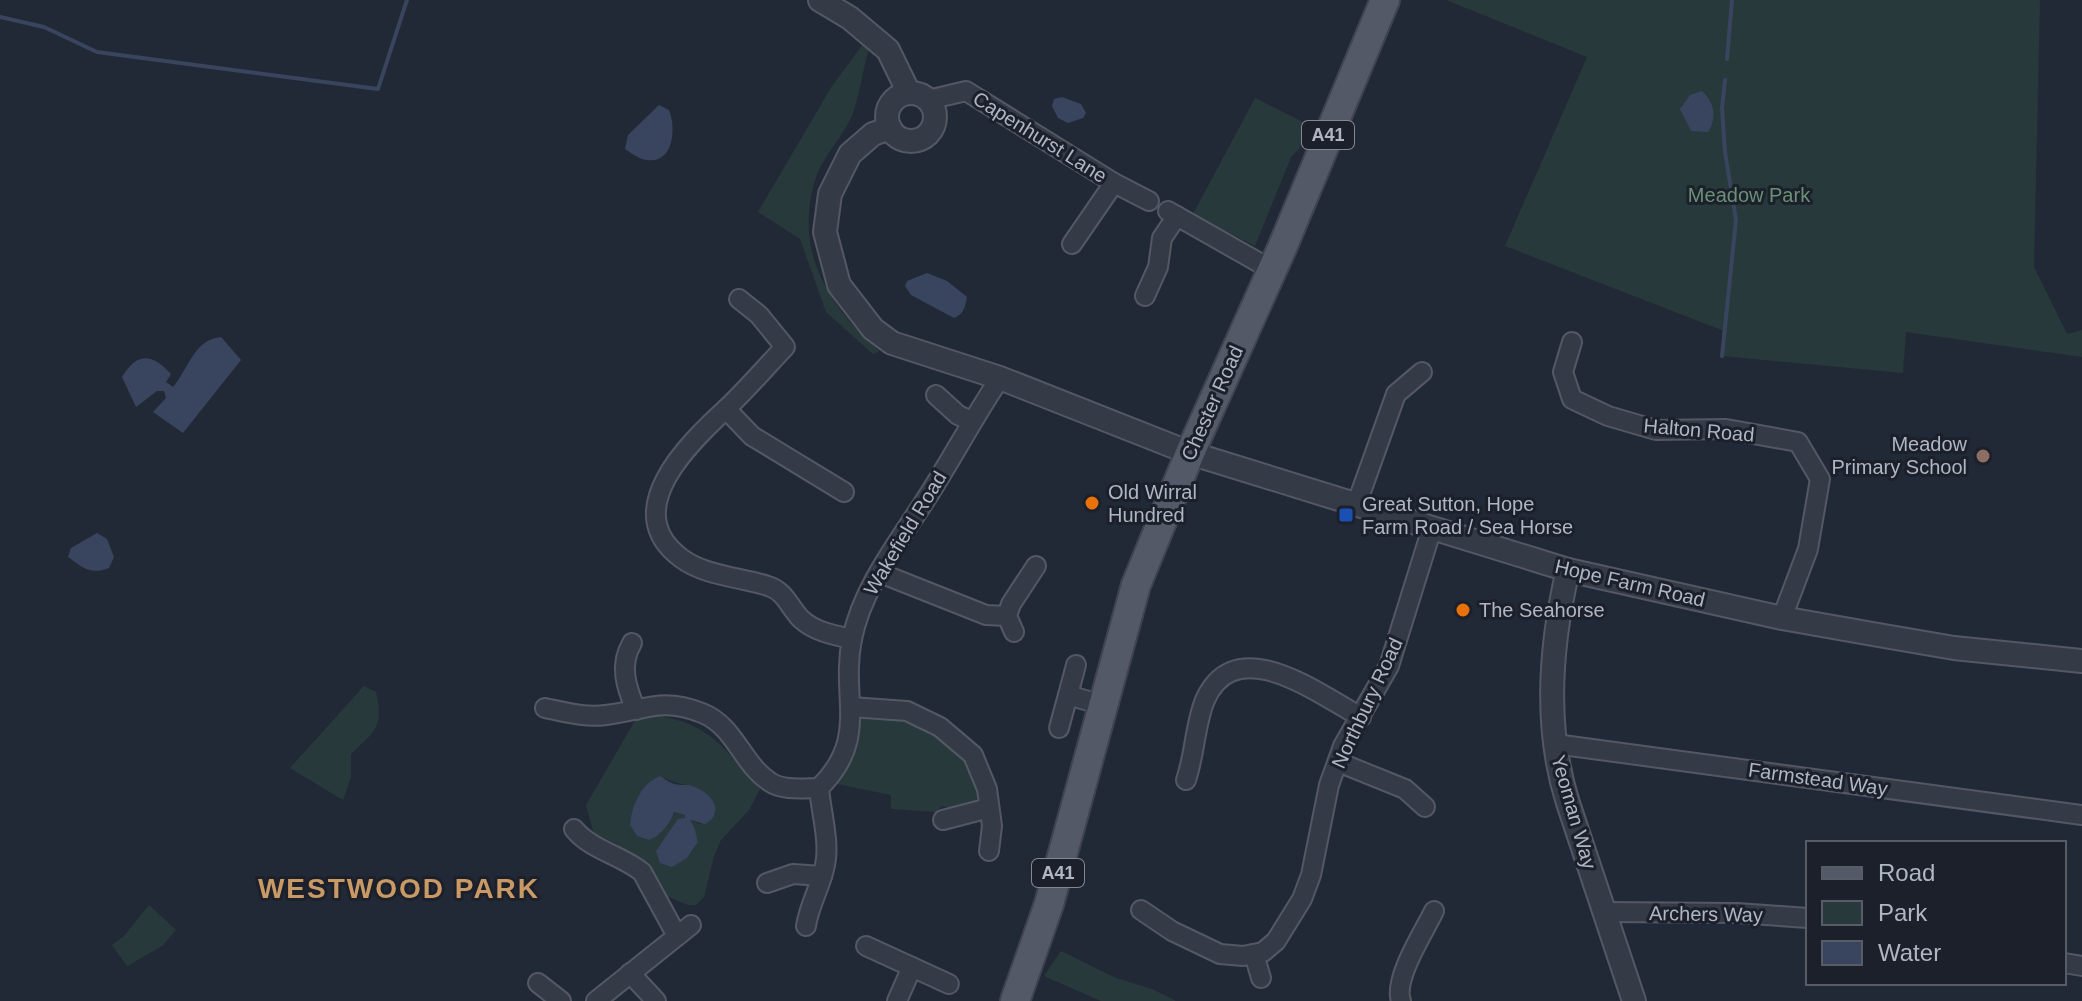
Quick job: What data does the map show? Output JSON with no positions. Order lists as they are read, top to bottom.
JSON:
{
  "streets": {
    "main road": ["A41", "Chester Road"],
    "street": [
      "Capenhurst Lane",
      "Halton Road",
      "Wakefield Road",
      "Hope Farm Road",
      "Northbury Road",
      "Farmstead Way",
      "Yeoman Way",
      "Archers Way"
    ]
  },
  "crossings": [
    ["Capenhurst Lane", "Hope Farm Road"],
    ["Chester Road", "Hope Farm Road"],
    ["Halton Road", "Hope Farm Road"],
    ["Wakefield Road", "Hope Farm Road"],
    ["Hope Farm Road", "Northbury Road"],
    ["Hope Farm Road", "Yeoman Way"],
    ["Farmstead Way", "Yeoman Way"],
    ["Yeoman Way", "Archers Way"]
  ],
  "districts": ["WESTWOOD PARK"],
  "parks": ["Meadow Park"],
  "places": {
    "other": ["Meadow Primary School", "Old Wirral Hundred", "The Seahorse"],
    "transit": ["Great Sutton, Hope Farm Road / Sea Horse"]
  },
  "legend": ["Road", "Park", "Water"]
}
